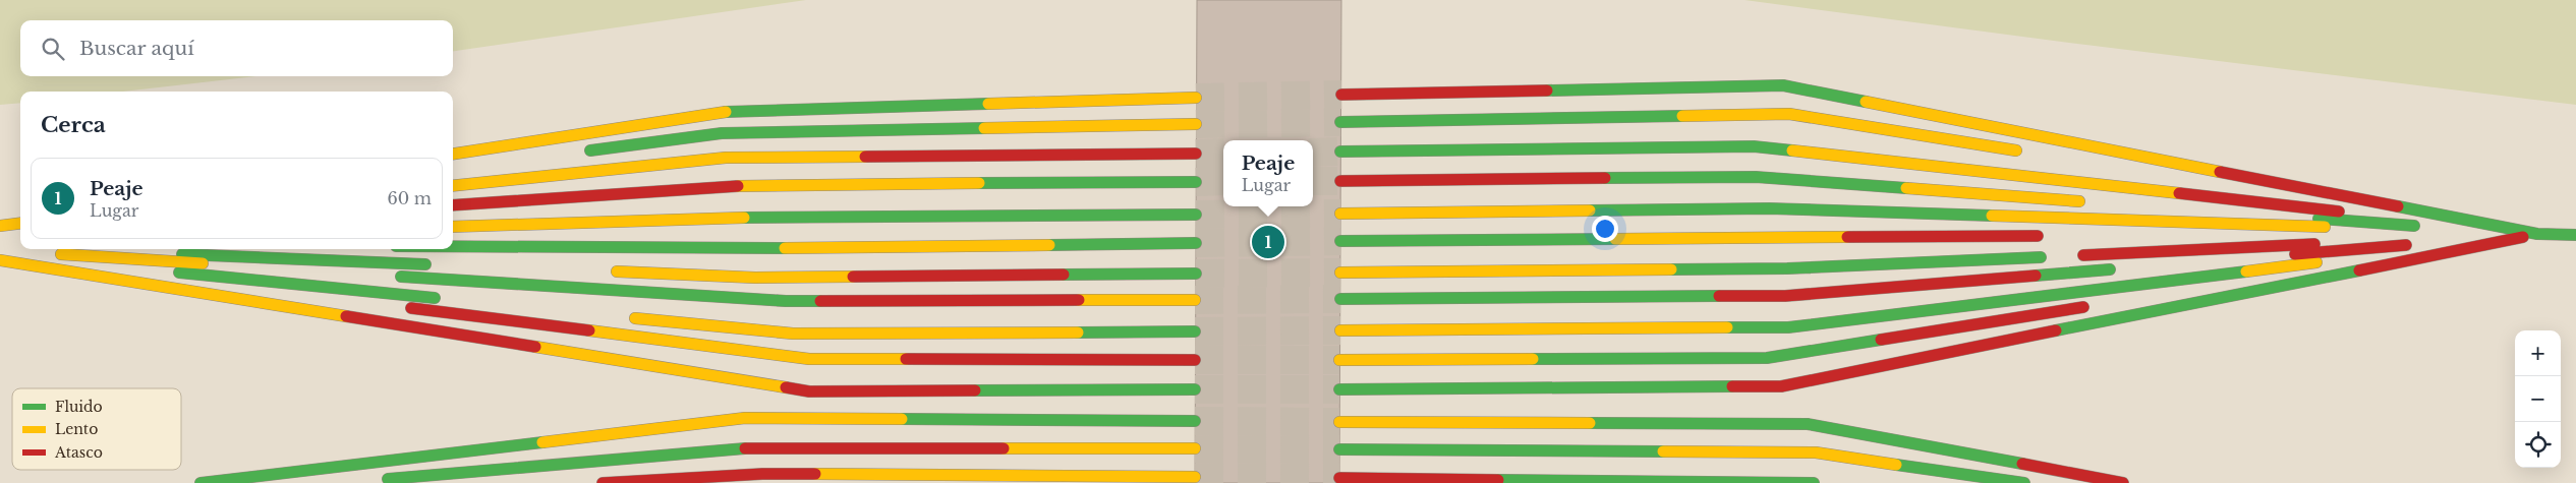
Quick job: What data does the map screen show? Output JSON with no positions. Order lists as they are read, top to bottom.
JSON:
{
  "legend": ["Fluido", "Lento", "Atasco"],
  "page": {
    "search": "Buscar aquí",
    "heading": "Cerca",
    "popup": ["Peaje", "Lugar"],
    "list": [
      {
        "mark": "1",
        "name": "Peaje",
        "note": "Lugar",
        "value": "60 m"
      }
    ],
    "pins": "1",
    "map_buttons": ["+", "−"]
  }
}
